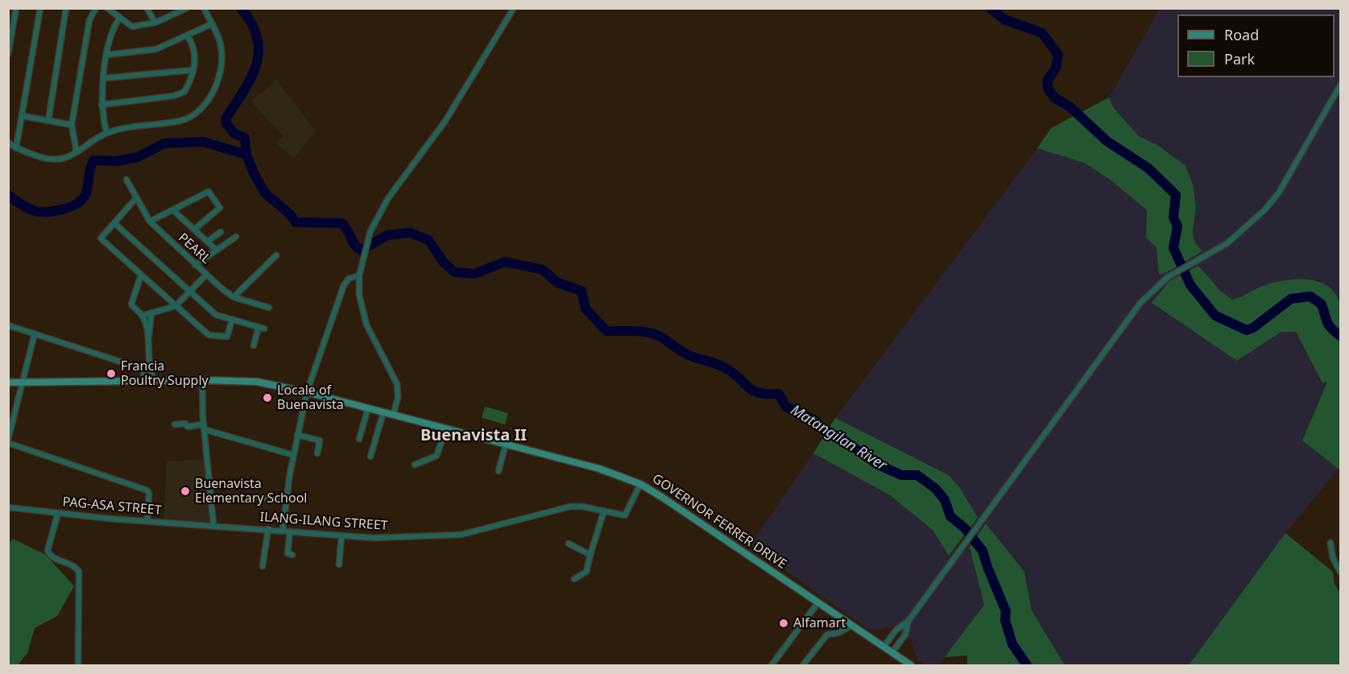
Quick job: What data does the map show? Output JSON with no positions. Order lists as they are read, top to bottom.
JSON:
{
  "streets": {
    "main road": ["GOVERNOR FERRER DRIVE"],
    "street": ["PEARL", "PAG-ASA STREET", "ILANG-ILANG STREET"]
  },
  "crossings": [
    ["PAG-ASA STREET", "ILANG-ILANG STREET"],
    ["ILANG-ILANG STREET", "GOVERNOR FERRER DRIVE"]
  ],
  "districts": ["Buenavista II"],
  "water": ["Matangilan River"],
  "places": [
    "Francia Poultry Supply",
    "Locale of Buenavista",
    "Buenavista Elementary School",
    "Alfamart"
  ],
  "legend": ["Road", "Park"]
}
